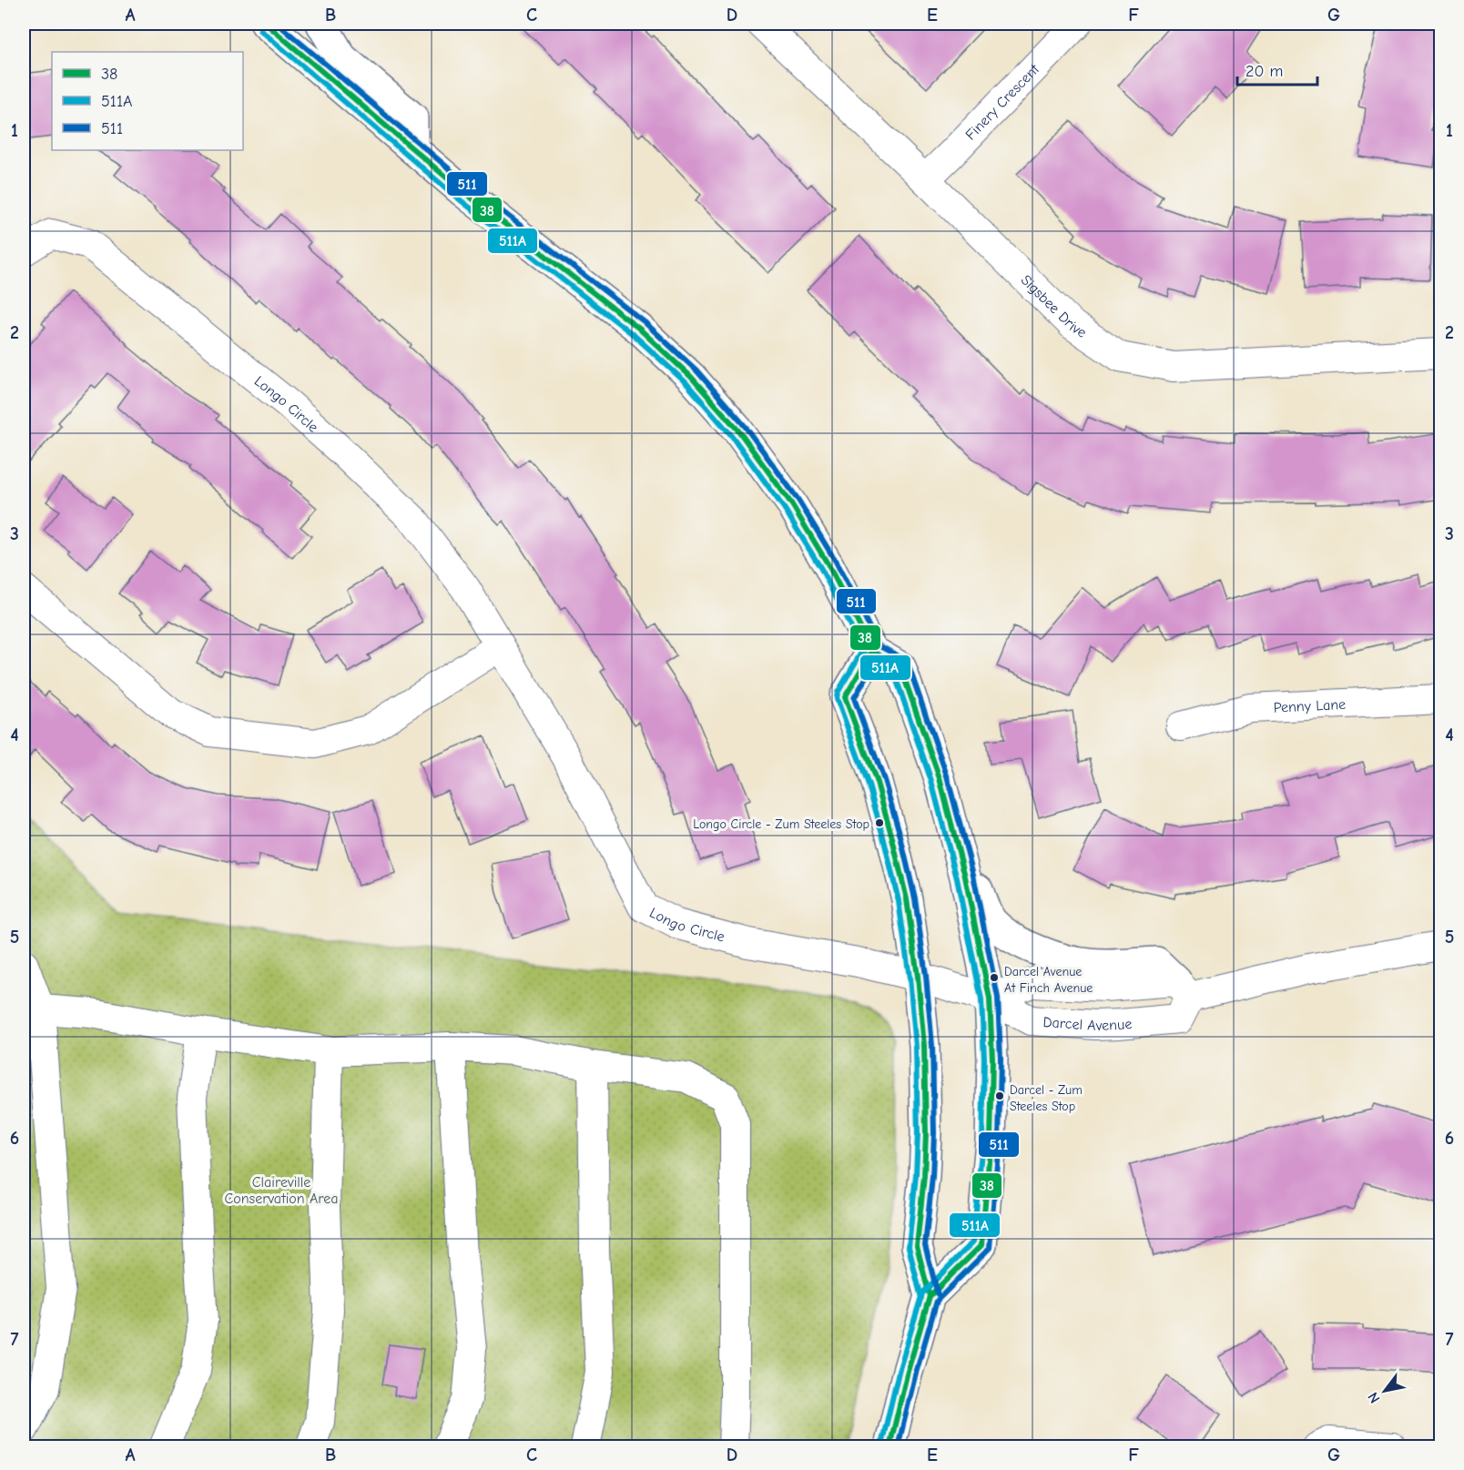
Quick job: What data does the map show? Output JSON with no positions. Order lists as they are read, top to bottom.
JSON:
{
  "streets": {
    "street": [
      "Finery Crescent",
      "Sigsbee Drive",
      "Longo Circle",
      "Penny Lane",
      "Darcel Avenue"
    ]
  },
  "crossings": [
    ["Finery Crescent", "Sigsbee Drive"],
    ["Longo Circle", "Darcel Avenue"]
  ],
  "parks": ["Claireville Conservation Area"],
  "places": ["Longo Circle - Zum Steeles Stop", "Darcel Avenue At Finch Avenue", "Darcel - Zum Steeles Stop"],
  "lines": ["transit line 38", "transit line 511", "transit line 511A"],
  "legend": ["38", "511A", "511"],
  "scale_bar": "20 m",
  "north": "bottom left",
  "grid": {
    "columns": [
      "A",
      "B",
      "C",
      "D",
      "E",
      "F",
      "G"
    ],
    "rows": [
      "1",
      "2",
      "3",
      "4",
      "5",
      "6",
      "7"
    ]
  }
}
